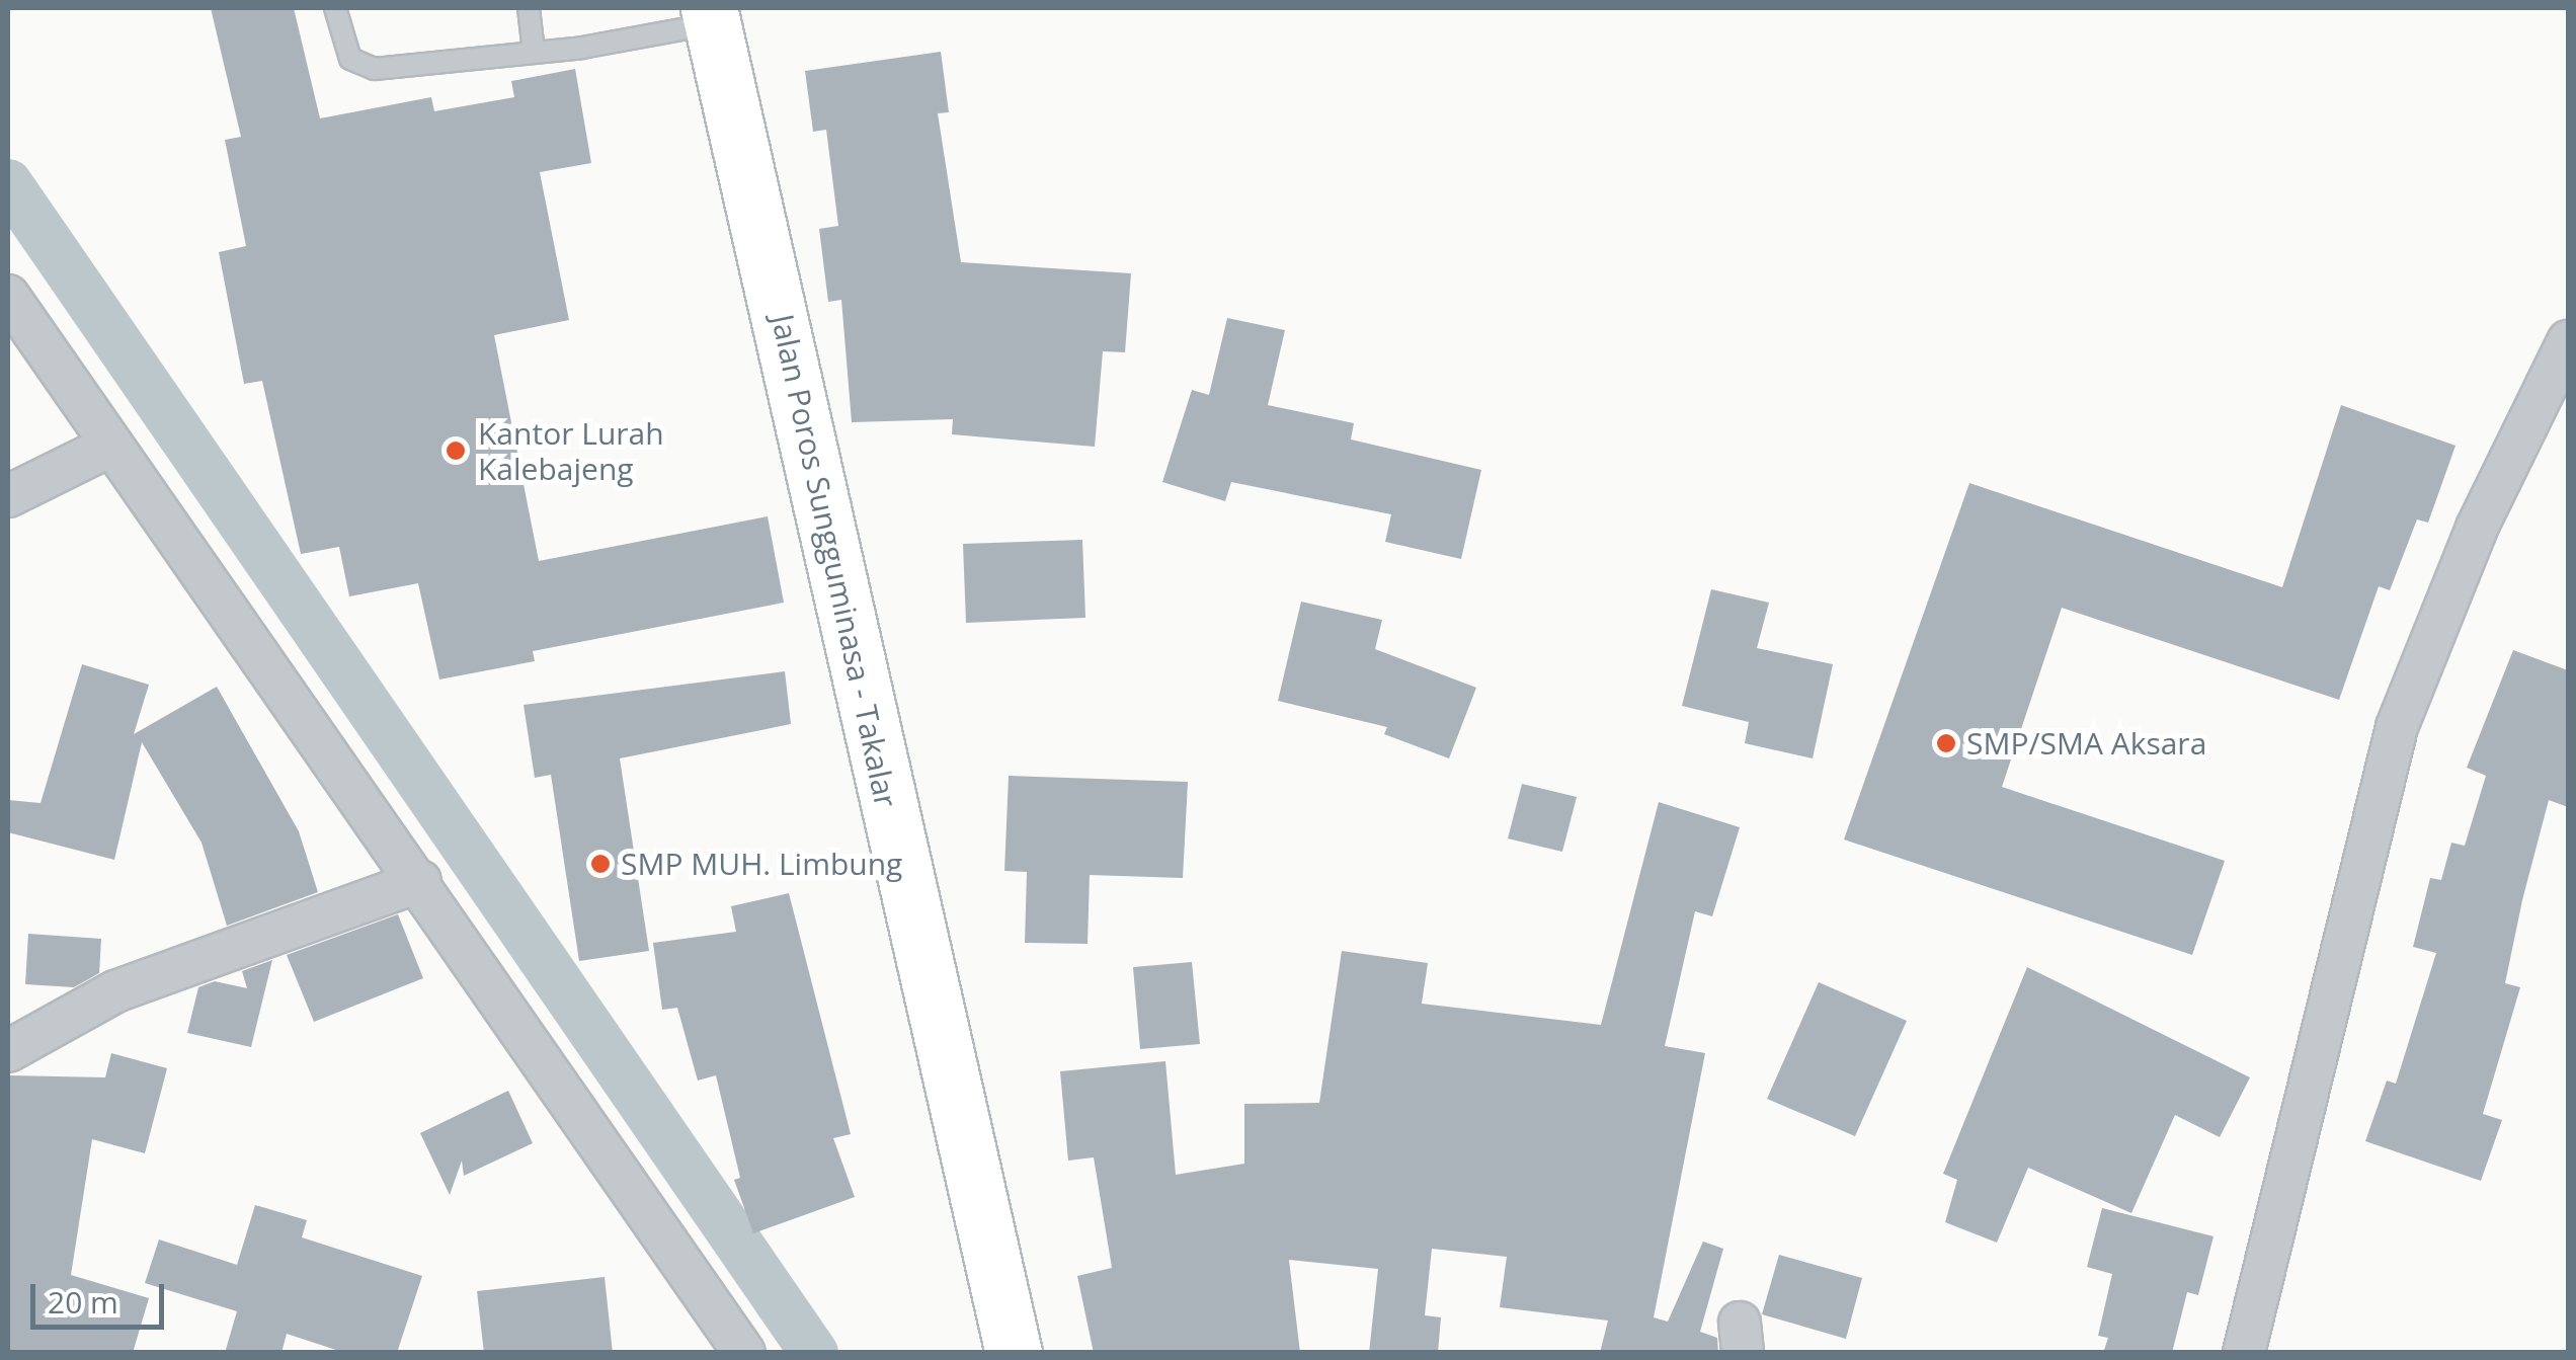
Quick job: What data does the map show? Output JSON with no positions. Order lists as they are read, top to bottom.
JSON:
{
  "streets": {
    "highway": ["Jalan Poros Sungguminasa - Takalar"]
  },
  "places": ["Kantor Lurah Kalebajeng", "SMP/SMA Aksara", "SMP MUH. Limbung"],
  "scale_bar": "20 m"
}
